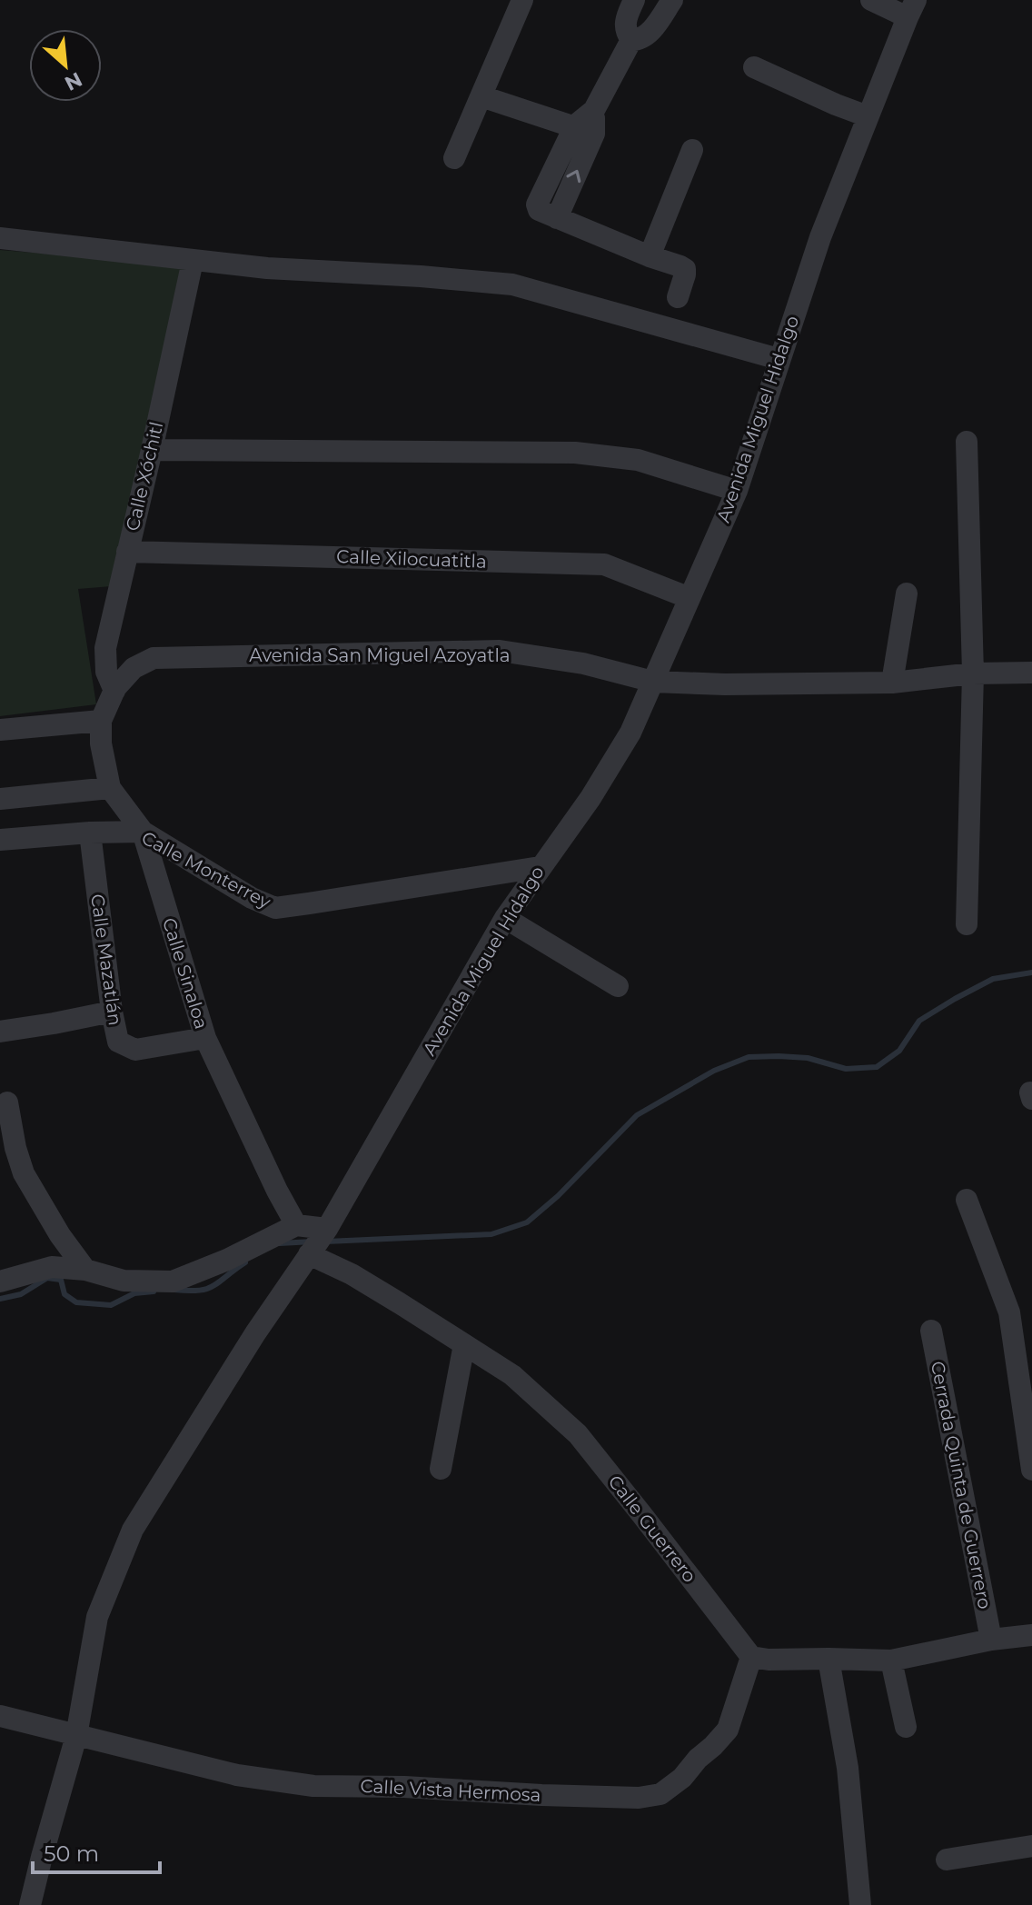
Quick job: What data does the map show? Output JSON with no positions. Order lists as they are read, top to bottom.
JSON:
{
  "streets": {
    "street": [
      "Avenida Miguel Hidalgo",
      "Calle Xóchitl",
      "Calle Xilocuatitla",
      "Avenida San Miguel Azoyatla",
      "Calle Monterrey",
      "Calle Mazatlán",
      "Calle Sinaloa",
      "Cerrada Quinta de Guerrero",
      "Calle Guerrero",
      "Calle Vista Hermosa"
    ]
  },
  "crossings": [
    ["Avenida Miguel Hidalgo", "Calle Xilocuatitla"],
    ["Avenida Miguel Hidalgo", "Avenida San Miguel Azoyatla"],
    ["Avenida Miguel Hidalgo", "Calle Monterrey"],
    ["Avenida Miguel Hidalgo", "Calle Guerrero"],
    ["Avenida Miguel Hidalgo", "Calle Vista Hermosa"],
    ["Calle Xóchitl", "Calle Xilocuatitla"],
    ["Calle Xóchitl", "Avenida San Miguel Azoyatla"],
    ["Calle Xóchitl", "Calle Sinaloa"],
    ["Avenida San Miguel Azoyatla", "Calle Sinaloa"],
    ["Calle Monterrey", "Calle Mazatlán"],
    ["Calle Monterrey", "Calle Sinaloa"],
    ["Calle Mazatlán", "Calle Sinaloa"],
    ["Calle Guerrero", "Calle Vista Hermosa"]
  ],
  "scale_bar": "50 m",
  "north": "bottom right"
}
